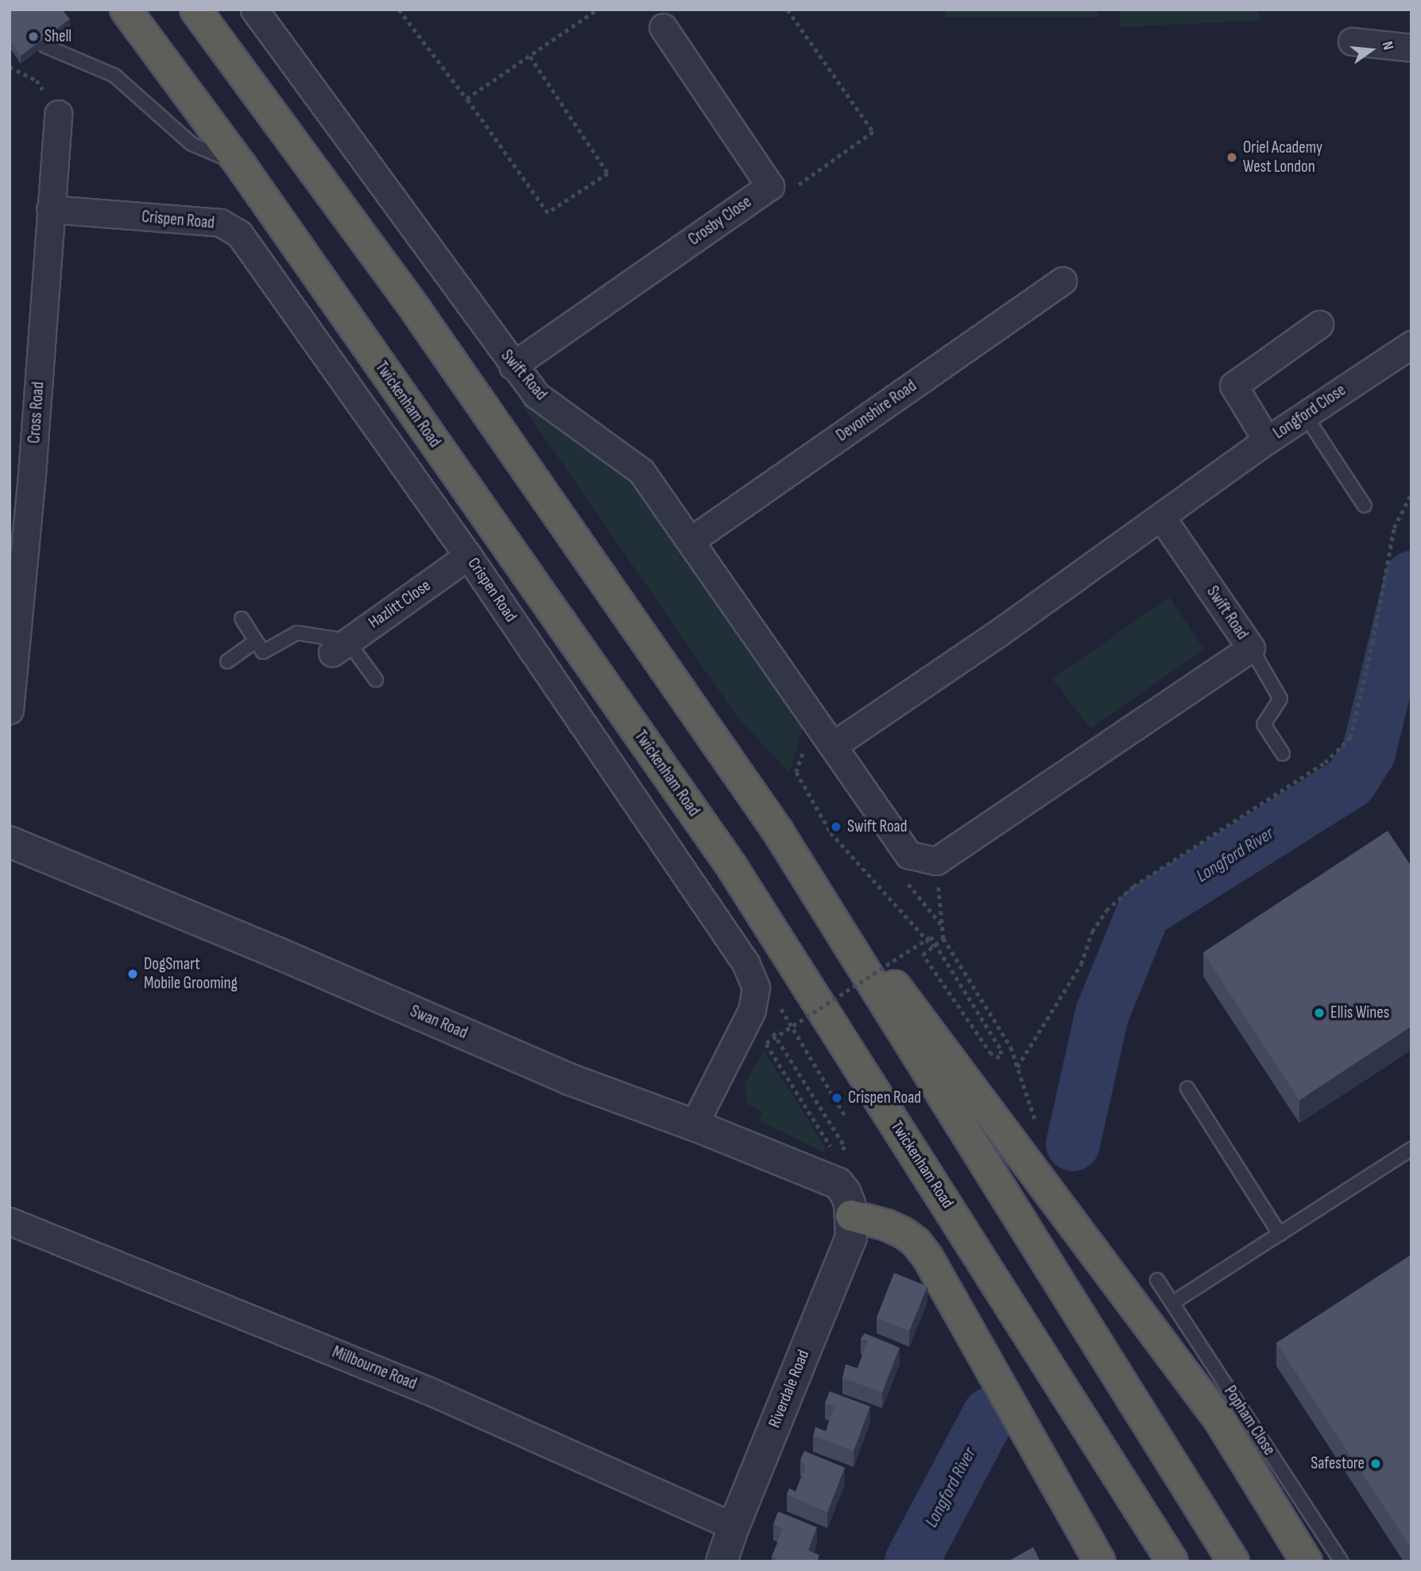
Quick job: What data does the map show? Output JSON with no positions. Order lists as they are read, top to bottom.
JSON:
{
  "streets": {
    "highway": ["Twickenham Road"],
    "street": [
      "Crispen Road",
      "Crosby Close",
      "Swift Road",
      "Devonshire Road",
      "Longford Close",
      "Cross Road",
      "Hazlitt Close",
      "Swan Road",
      "Millbourne Road",
      "Riverdale Road"
    ],
    "lane": ["Popham Close"]
  },
  "crossings": [
    ["Crispen Road", "Cross Road"],
    ["Crispen Road", "Hazlitt Close"],
    ["Crispen Road", "Swan Road"],
    ["Crosby Close", "Swift Road"],
    ["Swift Road", "Devonshire Road"],
    ["Swan Road", "Riverdale Road"],
    ["Millbourne Road", "Riverdale Road"]
  ],
  "water": ["Longford River"],
  "places": [
    "Shell",
    "Oriel Academy West London",
    "Swift Road",
    "DogSmart Mobile Grooming",
    "Ellis Wines",
    "Crispen Road",
    "Safestore"
  ],
  "north": "right"
}
